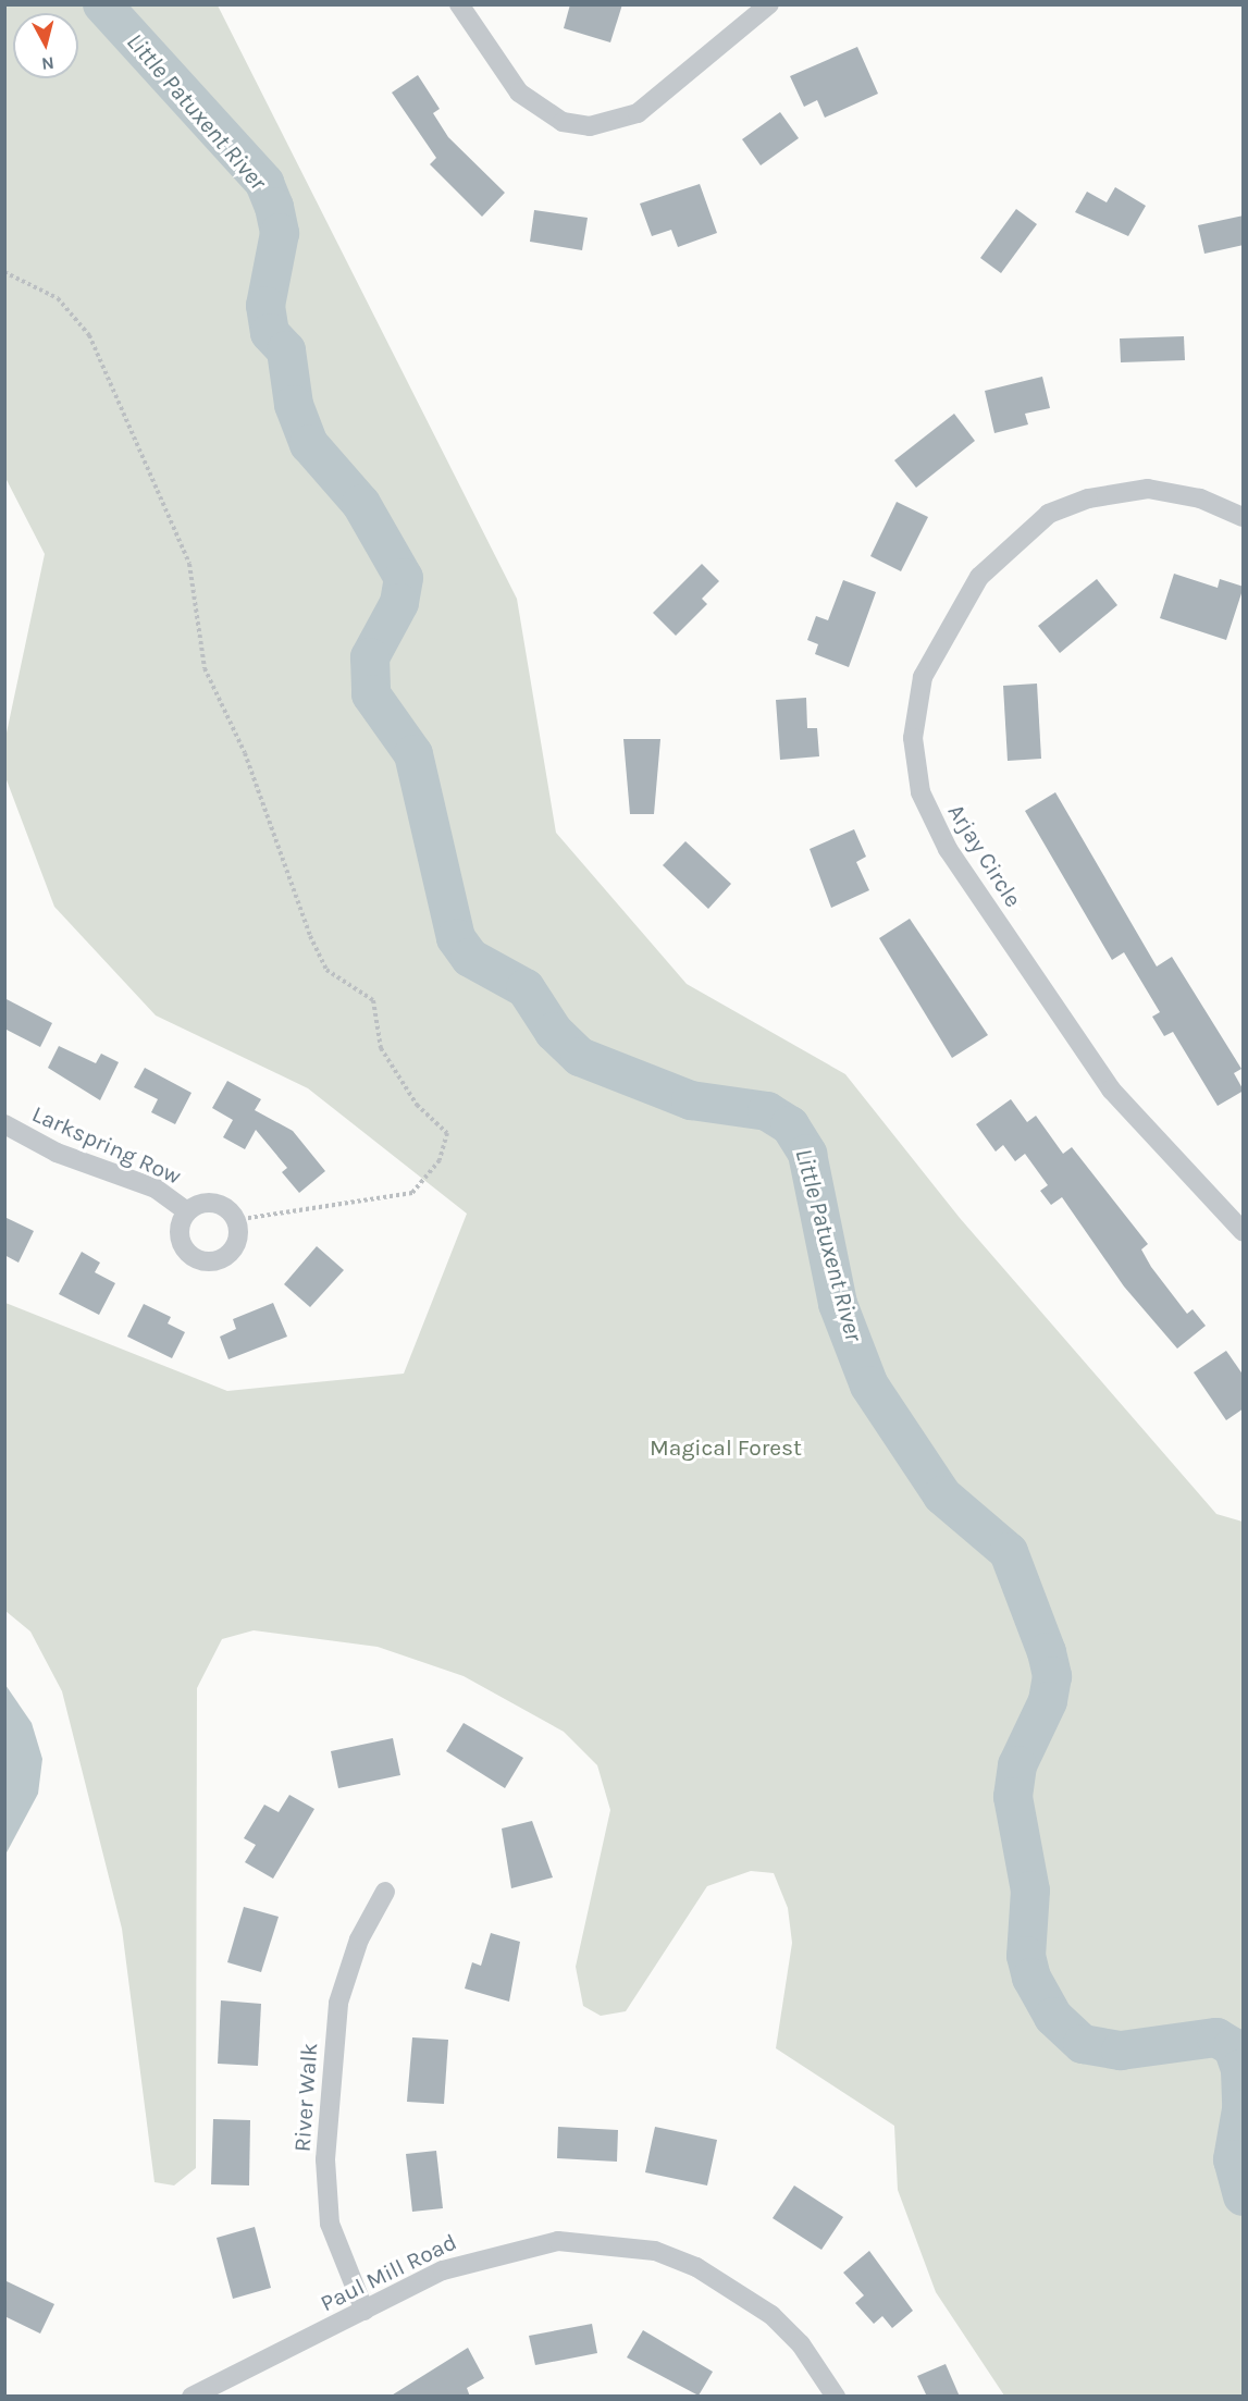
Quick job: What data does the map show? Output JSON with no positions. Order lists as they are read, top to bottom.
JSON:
{
  "streets": {
    "street": [
      "Arjay Circle",
      "Larkspring Row",
      "River Walk",
      "Paul Mill Road"
    ]
  },
  "crossings": [
    ["River Walk", "Paul Mill Road"]
  ],
  "water": ["Little Patuxent River"],
  "parks": ["Magical Forest"],
  "north": "bottom"
}
